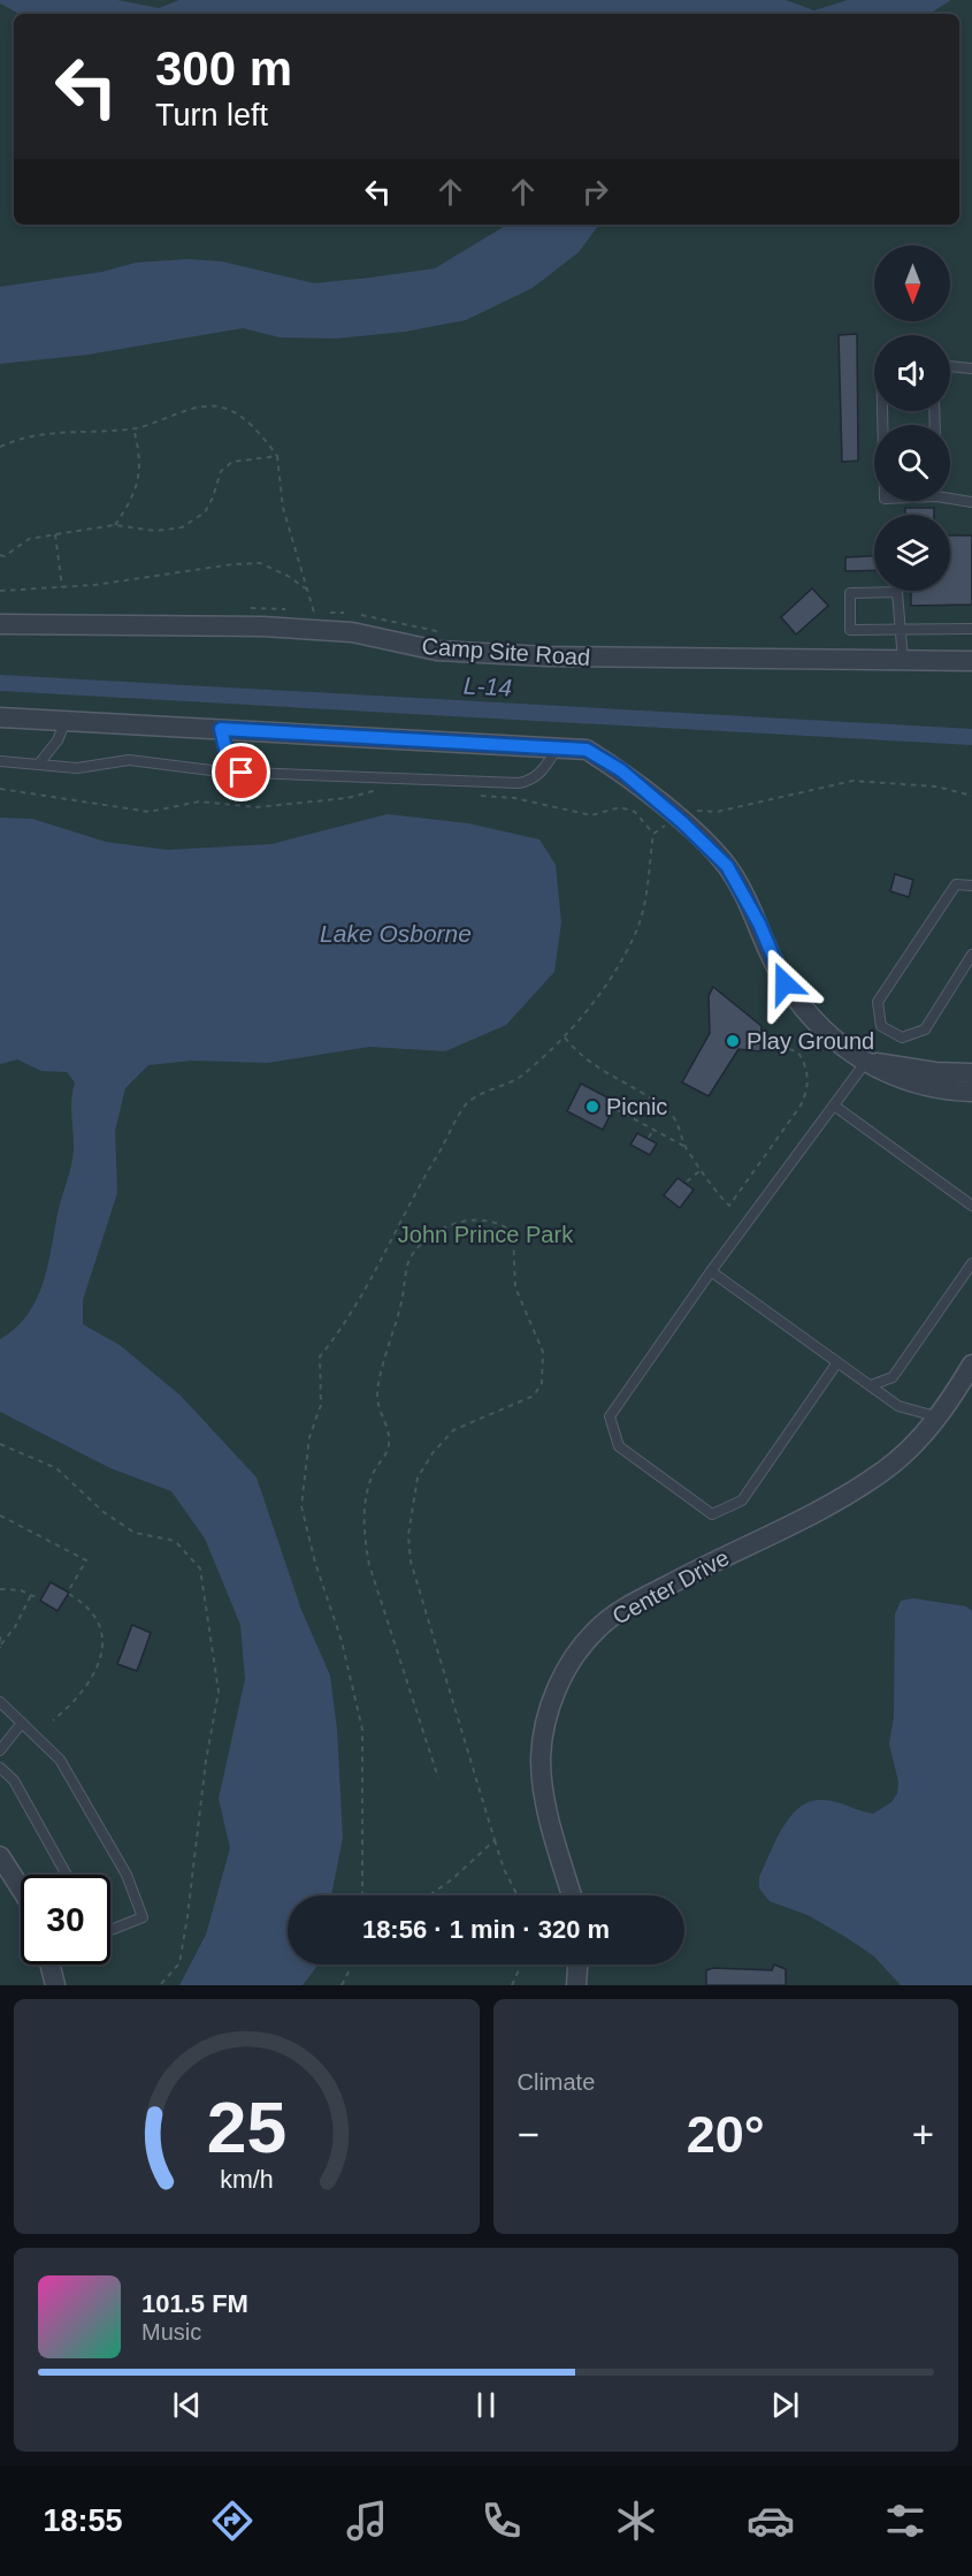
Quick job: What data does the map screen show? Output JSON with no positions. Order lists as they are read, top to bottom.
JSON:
{
  "streets": {
    "street": ["Camp Site Road", "Center Drive"]
  },
  "water": ["L-14", "Lake Osborne"],
  "parks": ["John Prince Park"],
  "places": ["Play Ground", "Picnic"],
  "north": "bottom",
  "page": {
    "turn": ["300 m", "Turn left"],
    "limit": "30",
    "trip": "18:56 · 1 min · 320 m",
    "tile": "Climate",
    "heat": ["−", "20°", "+"],
    "song": ["101.5 FM", "Music"],
    "tabs": "18:55",
    "gauge": ["25", "km/h"]
  }
}
